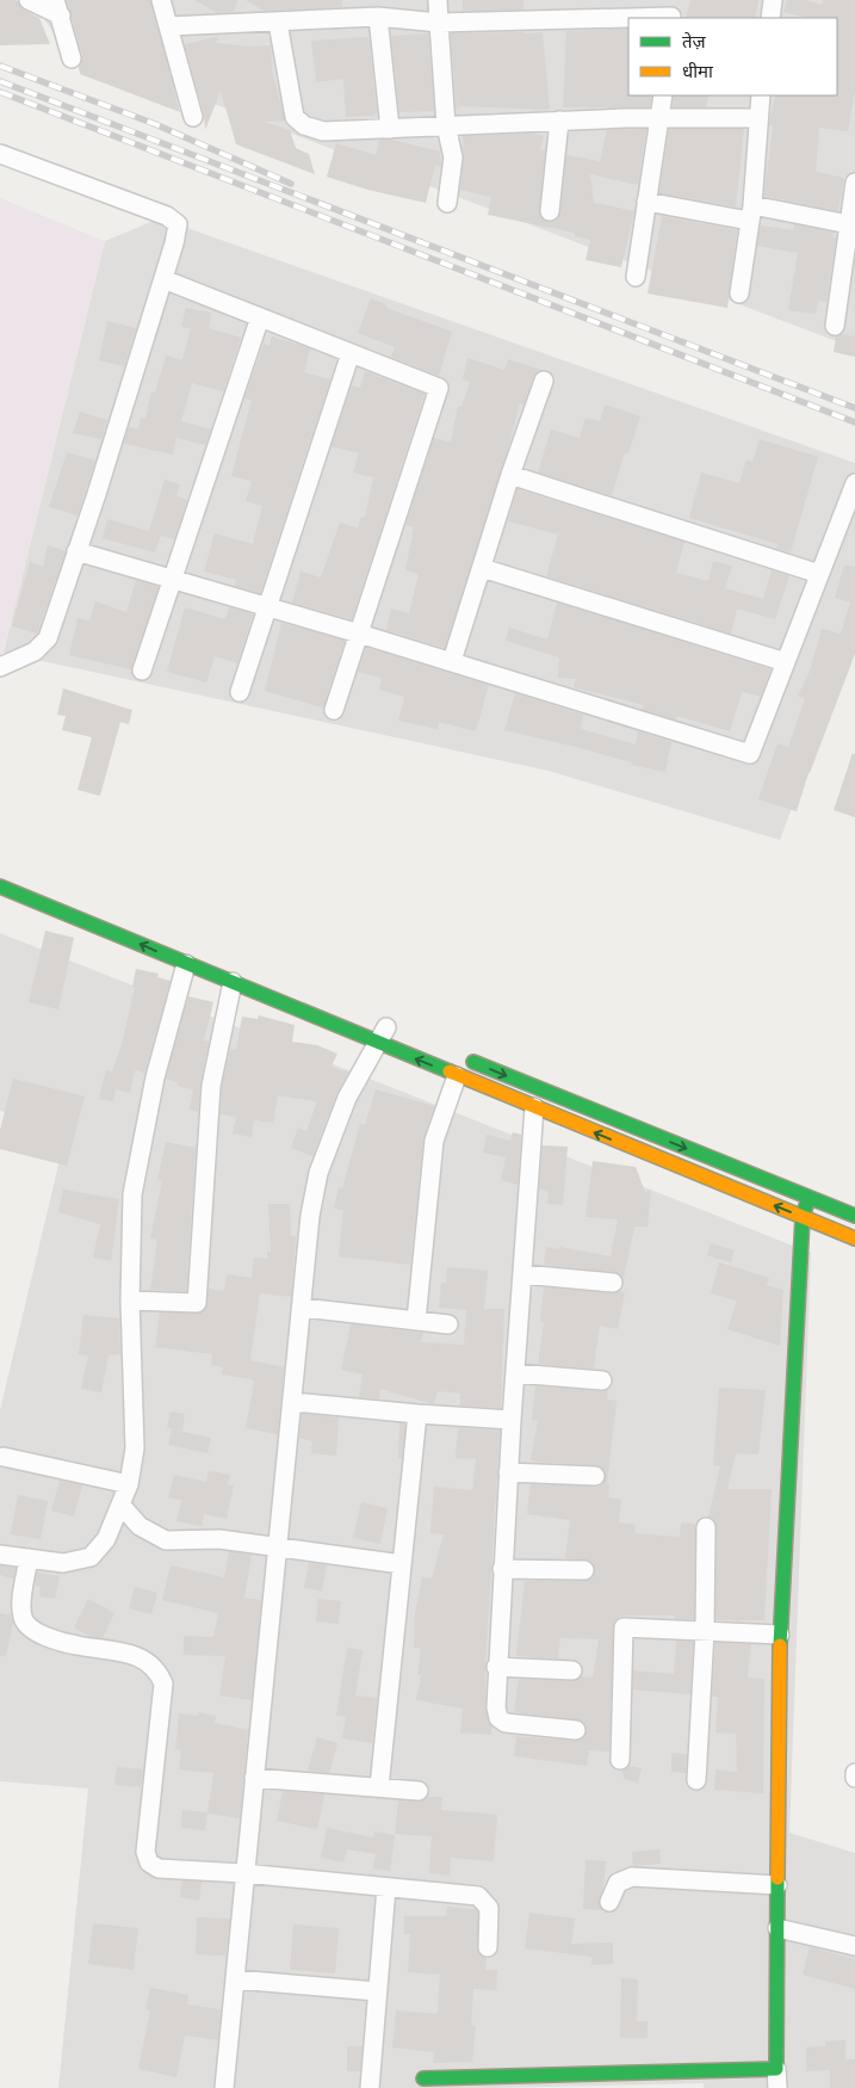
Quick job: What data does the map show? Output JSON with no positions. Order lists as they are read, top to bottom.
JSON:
{
  "legend": ["तेज़", "धीमा"]
}
